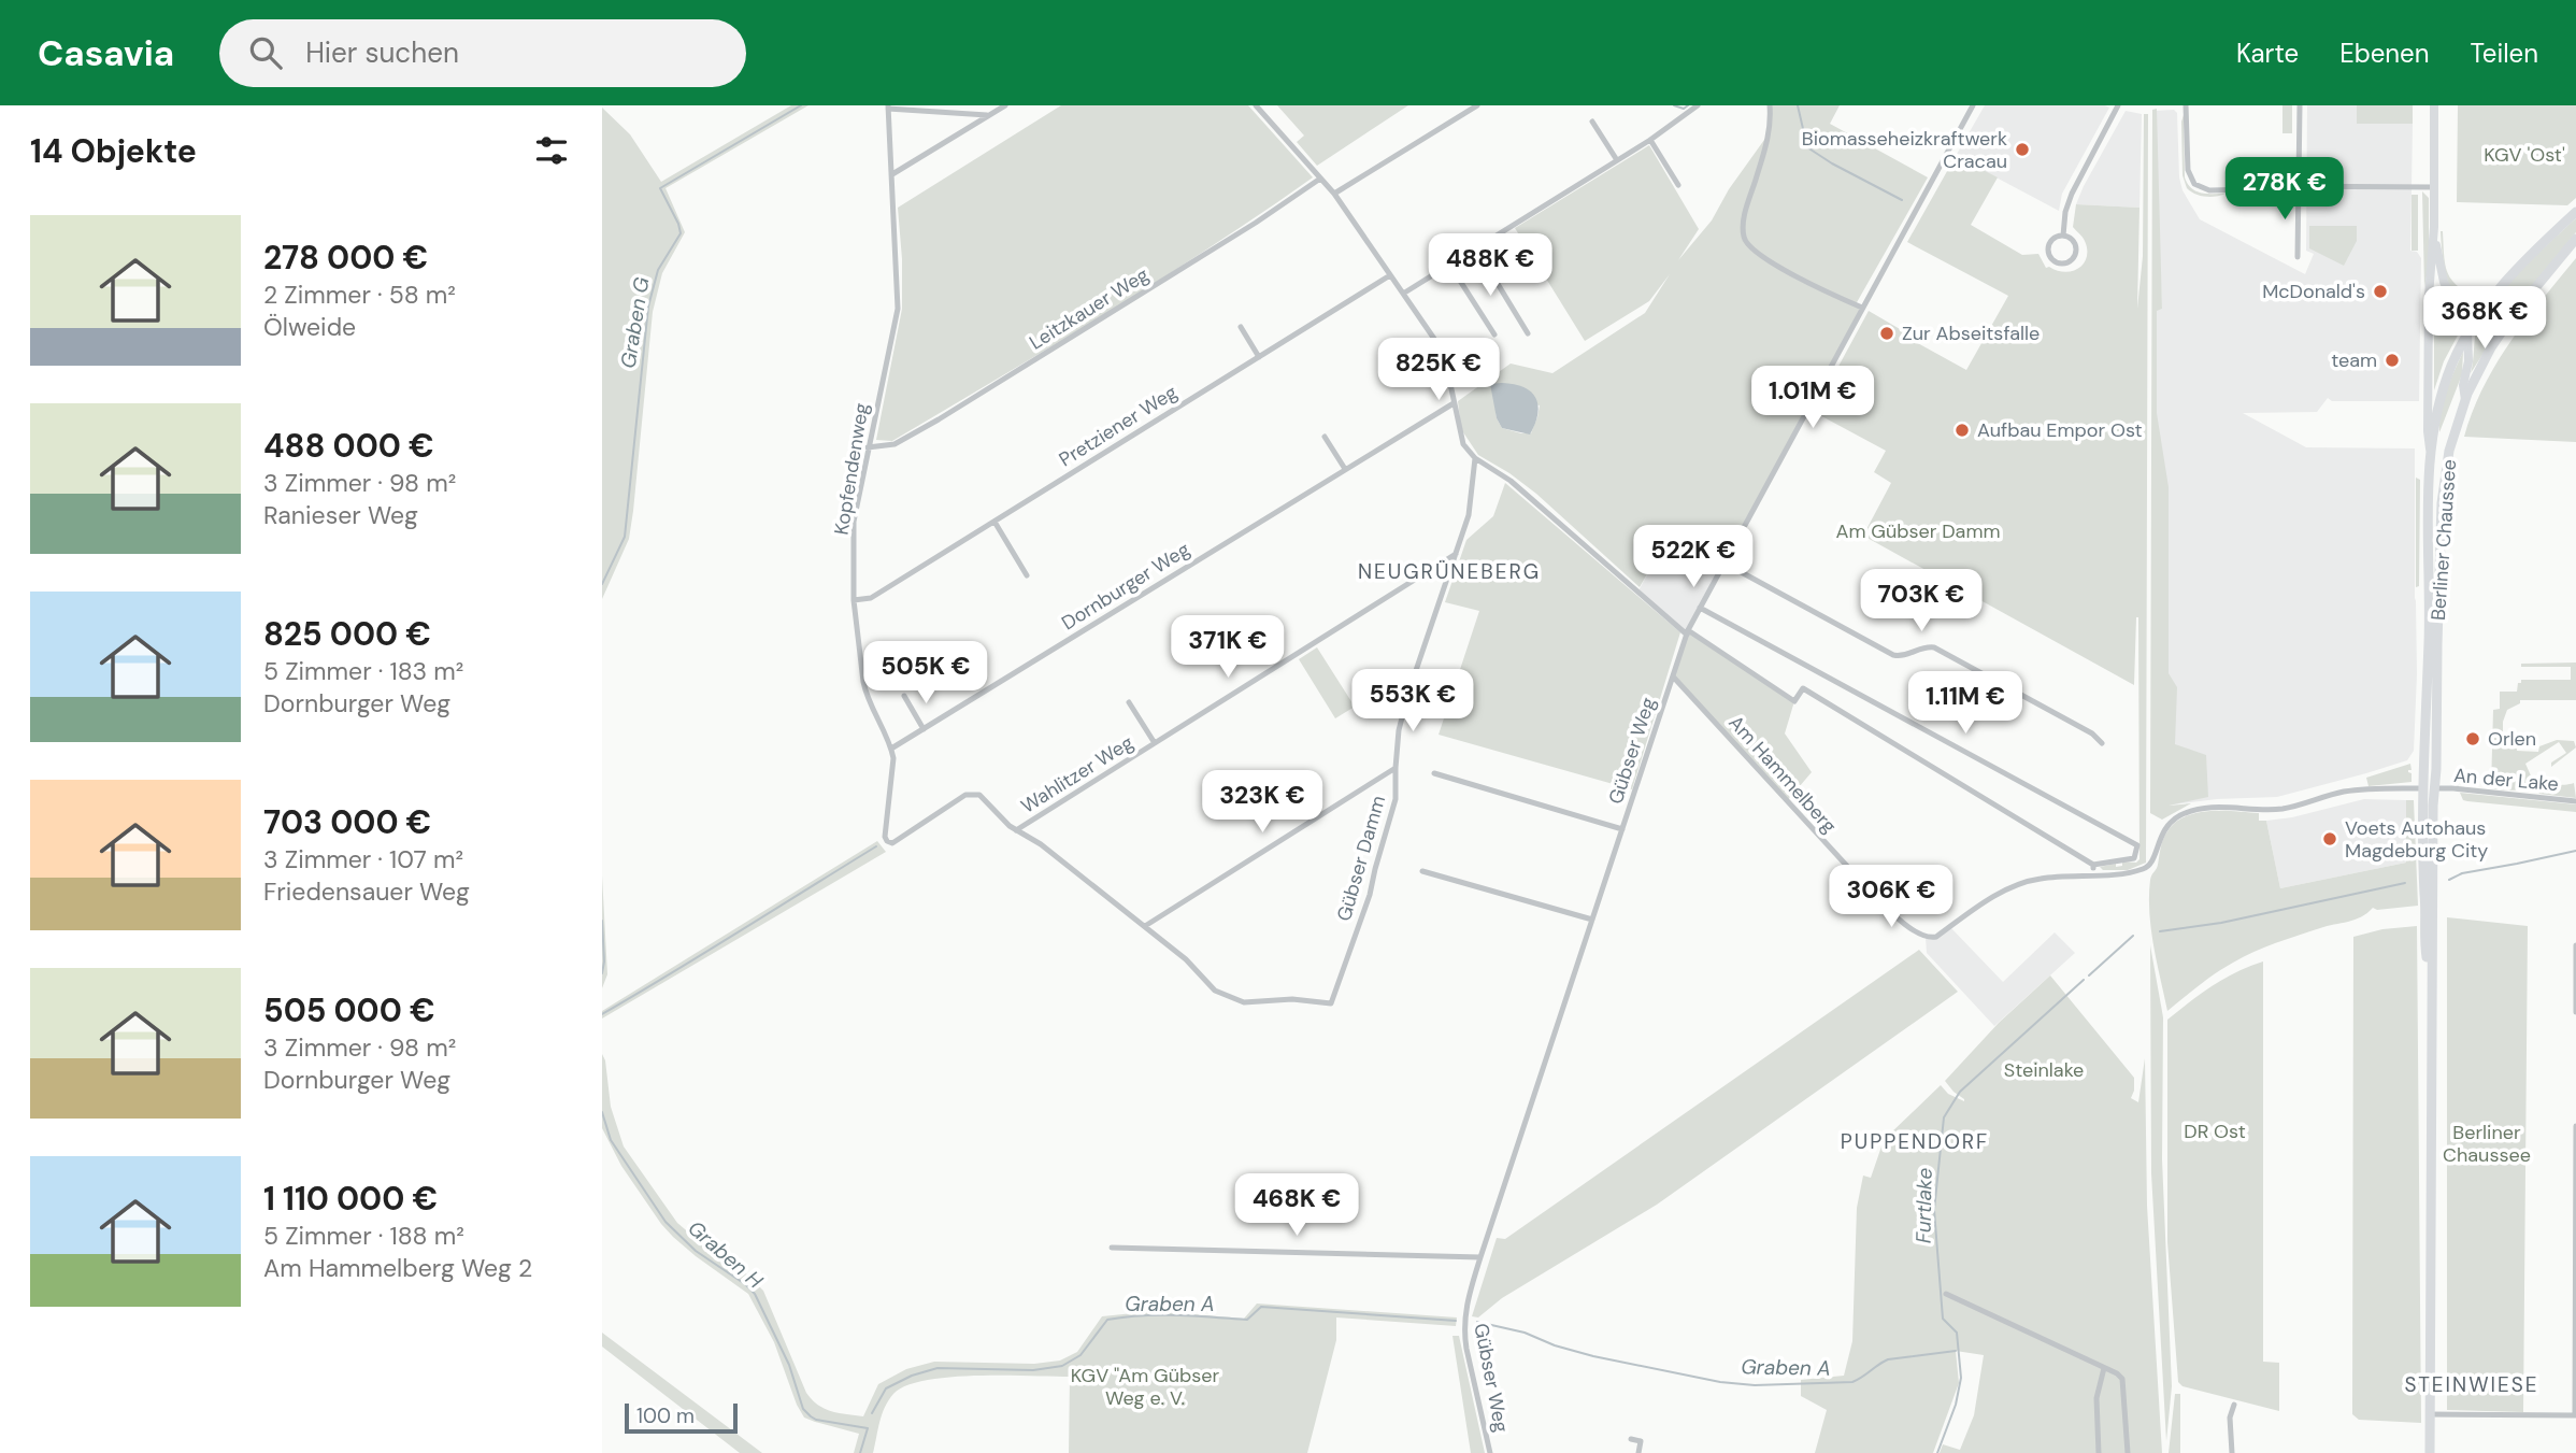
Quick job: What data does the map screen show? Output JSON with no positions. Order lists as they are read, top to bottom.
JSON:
{
  "streets": {
    "main road": ["Berliner Chaussee"],
    "street": [
      "Leitzkauer Weg",
      "Pretziener Weg",
      "Kopfendenweg",
      "Dornburger Weg",
      "Gübser Weg",
      "Wahlitzer Weg",
      "Am Hammelberg",
      "An der Lake",
      "Gübser Damm"
    ]
  },
  "crossings": [
    ["Leitzkauer Weg", "Kopfendenweg"],
    ["Pretziener Weg", "Kopfendenweg"],
    ["Kopfendenweg", "Dornburger Weg"],
    ["Kopfendenweg", "Wahlitzer Weg"],
    ["Kopfendenweg", "Gübser Damm"],
    ["Berliner Chaussee", "Am Hammelberg"],
    ["Berliner Chaussee", "An der Lake"],
    ["Gübser Weg", "Am Hammelberg"],
    ["Wahlitzer Weg", "Gübser Damm"],
    ["Am Hammelberg", "An der Lake"]
  ],
  "districts": ["NEUGRÜNEBERG", "PUPPENDORF", "STEINWIESE"],
  "water": [
    "Graben G",
    "Furtlake",
    "Graben H",
    "Graben A"
  ],
  "parks": [
    "KGV 'Ost'",
    "Am Gübser Damm",
    "Steinlake",
    "DR Ost",
    "Berliner Chaussee",
    "KGV \"Am Gübser Weg e. V."
  ],
  "places": [
    "Biomasseheizkraftwerk Cracau",
    "McDonald's",
    "Zur Abseitsfalle",
    "team",
    "Aufbau Empor Ost",
    "Orlen",
    "Voets Autohaus Magdeburg City"
  ],
  "scale_bar": "100 m",
  "page": {
    "header": "Casavia",
    "search": "Hier suchen",
    "nav": ["Karte", "Ebenen", "Teilen"],
    "heading": "14 Objekte",
    "price": [
      "278K €",
      "488K €",
      "368K €",
      "825K €",
      "1.01M €",
      "522K €",
      "703K €",
      "371K €",
      "505K €",
      "553K €",
      "1.11M €",
      "323K €",
      "306K €",
      "468K €"
    ],
    "list": [
      {
        "name": "278 000 €",
        "note": "2 Zimmer · 58 m² · Ölweide"
      },
      {
        "name": "488 000 €",
        "note": "3 Zimmer · 98 m² · Ranieser Weg"
      },
      {
        "name": "825 000 €",
        "note": "5 Zimmer · 183 m² · Dornburger Weg"
      },
      {
        "name": "703 000 €",
        "note": "3 Zimmer · 107 m² · Friedensauer Weg"
      },
      {
        "name": "505 000 €",
        "note": "3 Zimmer · 98 m² · Dornburger Weg"
      },
      {
        "name": "1 110 000 €",
        "note": "5 Zimmer · 188 m² · Am Hammelberg Weg 2"
      }
    ],
    "scale": "100 m"
  }
}
